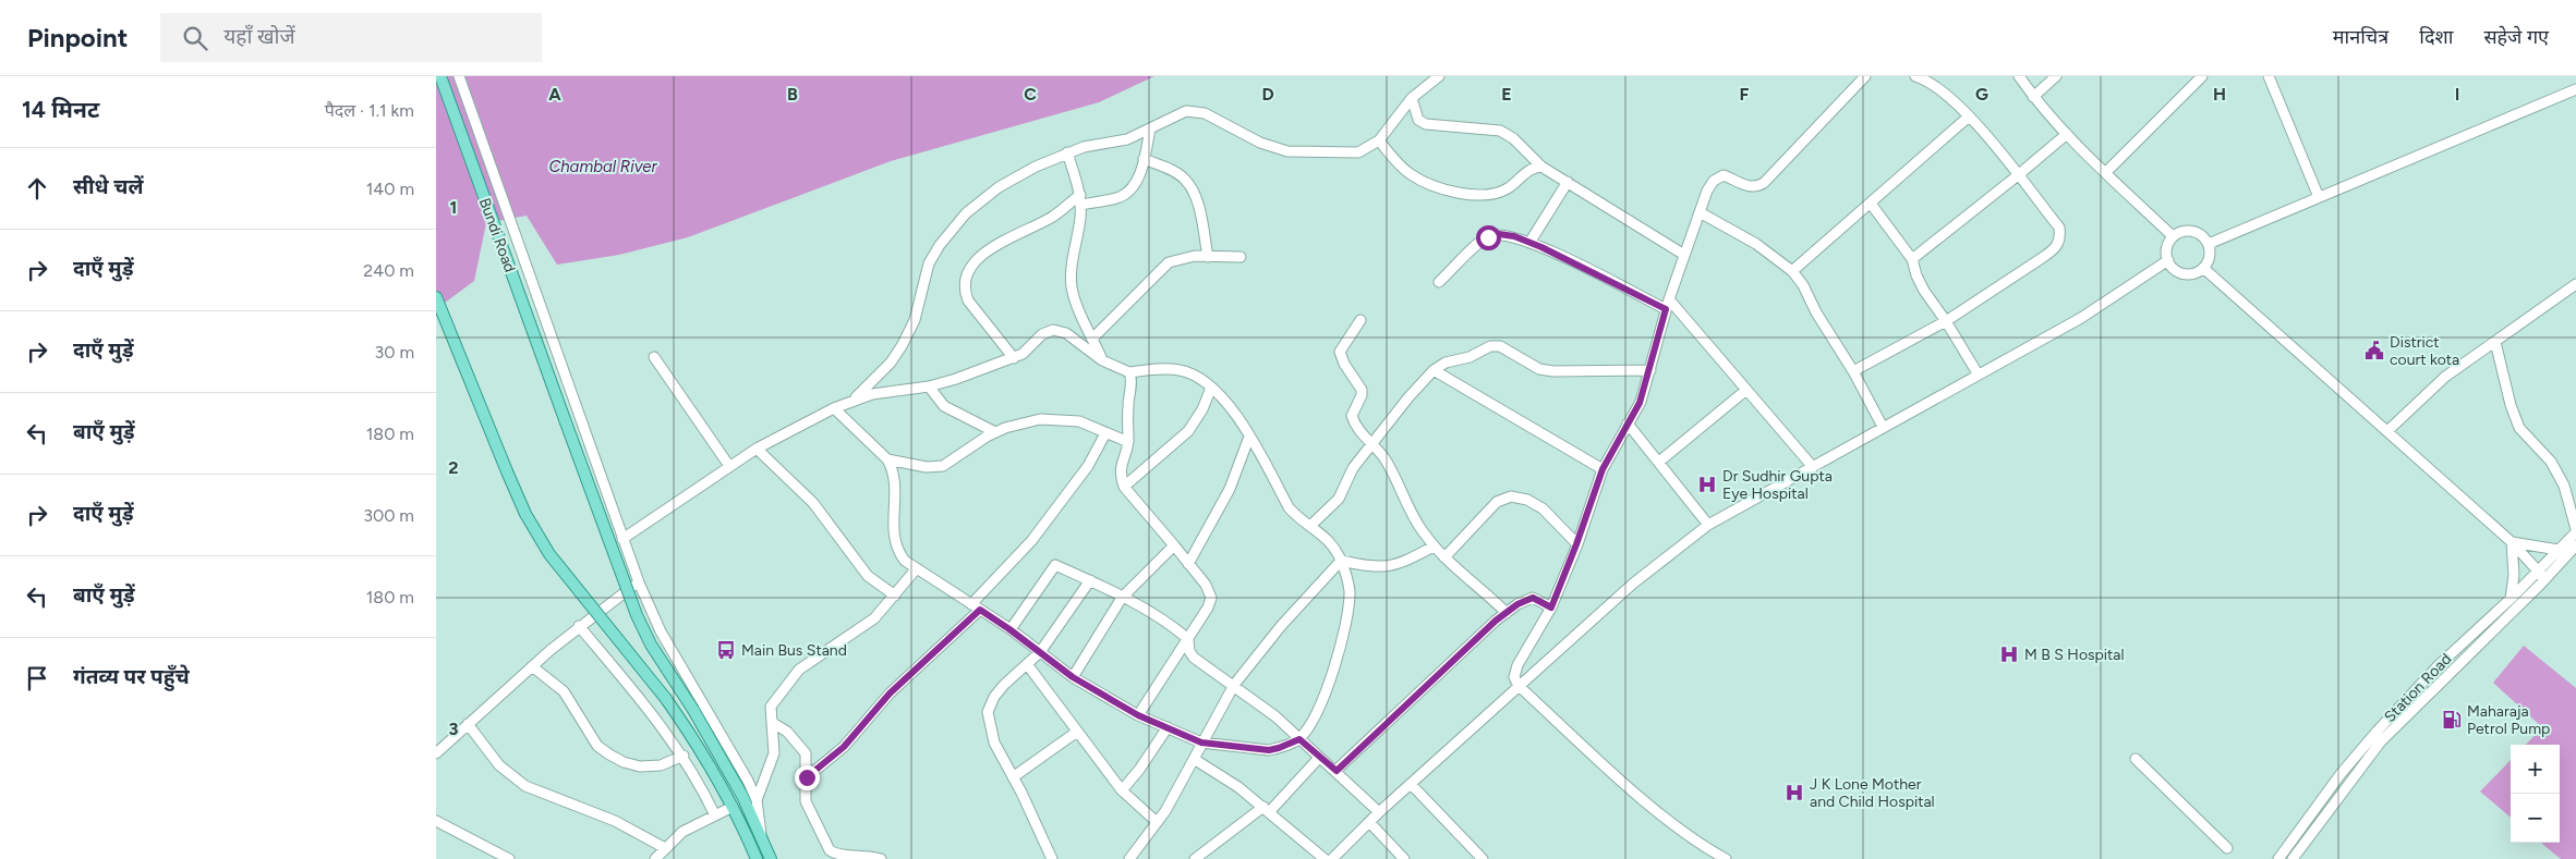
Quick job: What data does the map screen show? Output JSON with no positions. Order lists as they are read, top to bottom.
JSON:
{
  "streets": {
    "main road": ["Bundi Road"],
    "street": ["Station Road"]
  },
  "water": ["Chambal River"],
  "places": {
    "public building": ["District court kota"],
    "hospital": ["Dr Sudhir Gupta Eye Hospital", "M B S Hospital", "J K Lone Mother and Child Hospital"],
    "bus stop": ["Main Bus Stand"],
    "fuel station": ["Maharaja Petrol Pump"]
  },
  "page": {
    "header": "Pinpoint",
    "search": "यहाँ खोजें",
    "nav": ["मानचित्र", "दिशा", "सहेजे गए"],
    "heading": ["14 मिनट", "पैदल · 1.1 km"],
    "list": [
      ["सीधे चलें", "140 m"],
      ["दाएँ मुड़ें", "240 m"],
      ["दाएँ मुड़ें", "30 m"],
      ["बाएँ मुड़ें", "180 m"],
      ["दाएँ मुड़ें", "300 m"],
      ["बाएँ मुड़ें", "180 m"],
      "गंतव्य पर पहुँचे"
    ],
    "map_buttons": ["+", "−"]
  },
  "grid": {
    "columns": [
      "A",
      "B",
      "C",
      "D",
      "E",
      "F",
      "G",
      "H",
      "I"
    ],
    "rows": ["1", "2", "3"]
  }
}
